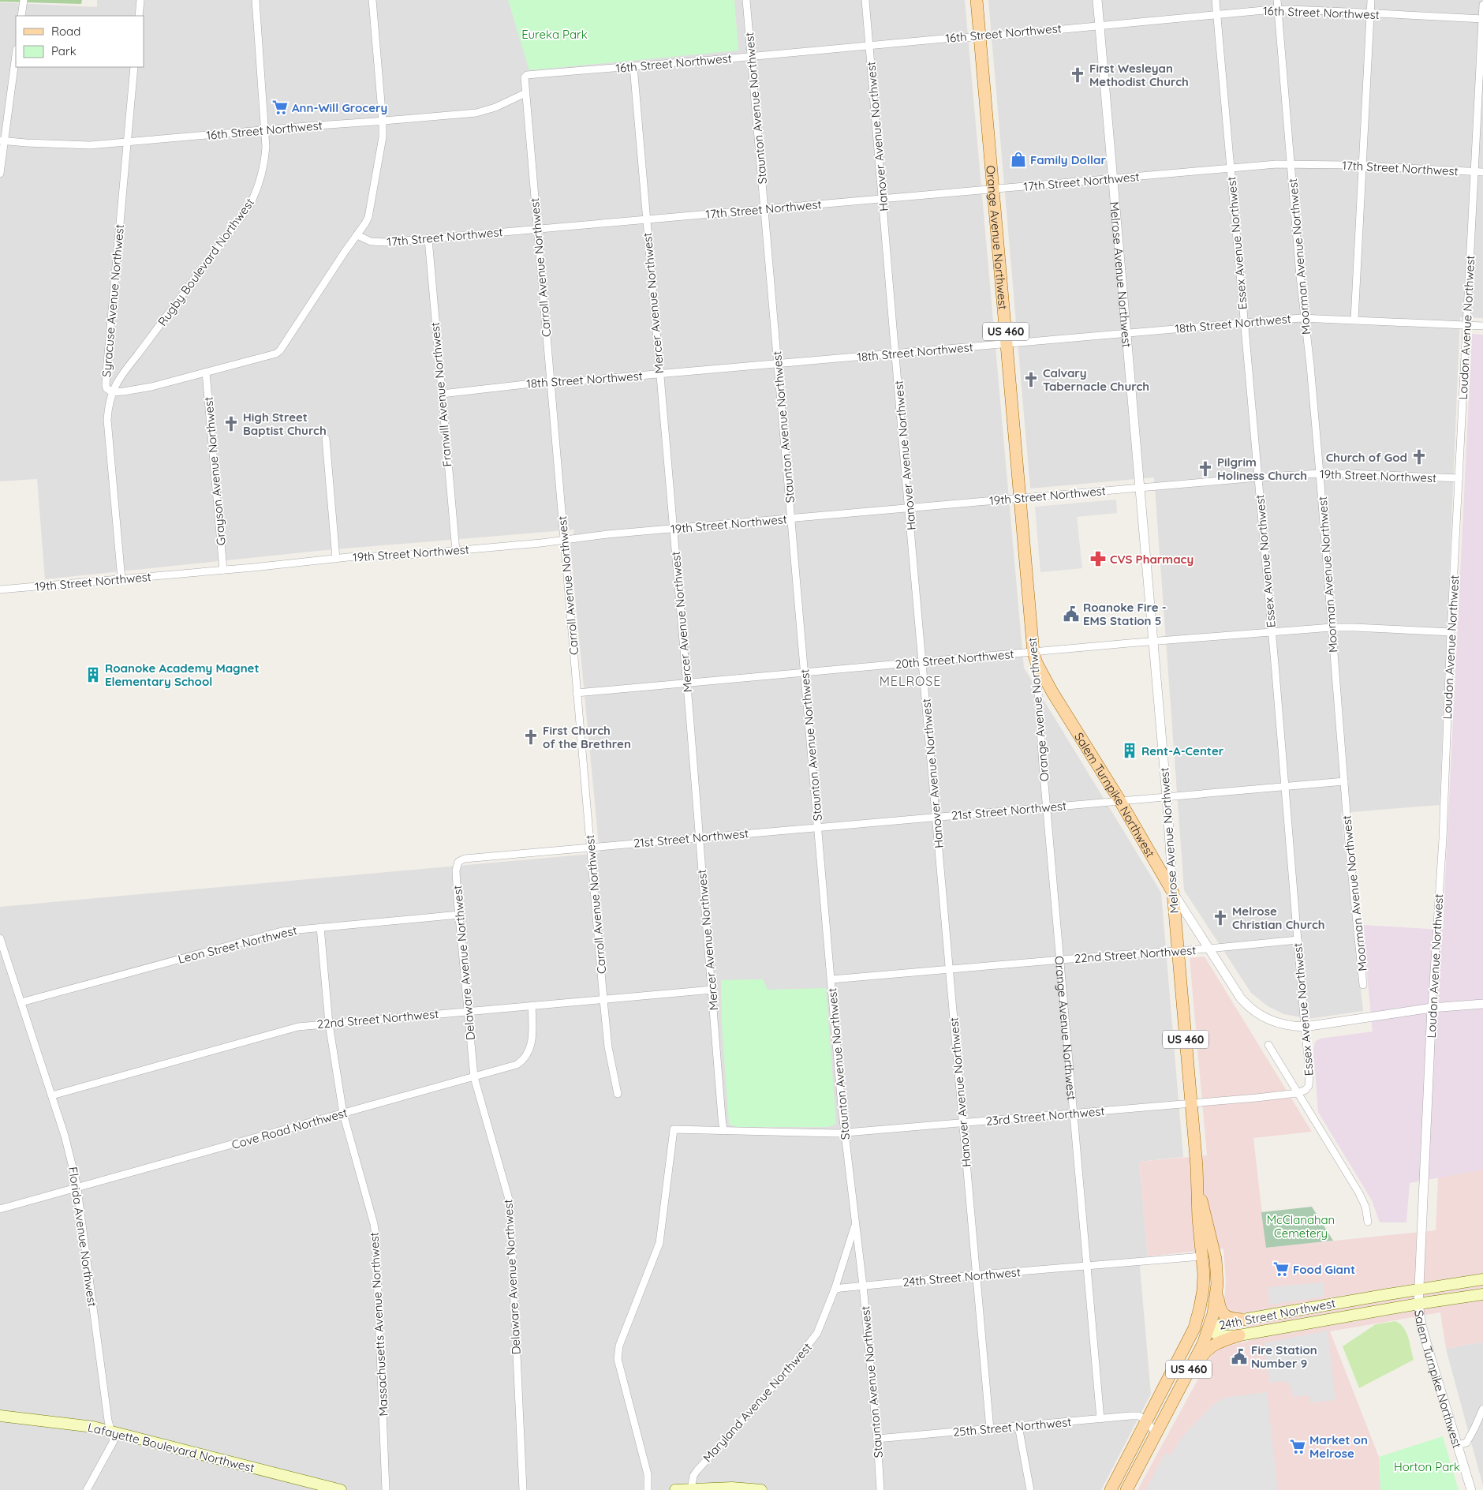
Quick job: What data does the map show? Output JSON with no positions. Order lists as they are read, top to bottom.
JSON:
{
  "streets": {
    "main road": [
      "Orange Avenue Northwest",
      "Melrose Avenue Northwest",
      "US 460",
      "Salem Turnpike Northwest",
      "24th Street Northwest",
      "Lafayette Boulevard Northwest"
    ],
    "street": [
      "16th Street Northwest",
      "Staunton Avenue Northwest",
      "Hanover Avenue Northwest",
      "17th Street Northwest",
      "Essex Avenue Northwest",
      "Moorman Avenue Northwest",
      "Rugby Boulevard Northwest",
      "Carroll Avenue Northwest",
      "Syracuse Avenue Northwest",
      "Mercer Avenue Northwest",
      "18th Street Northwest",
      "Loudon Avenue Northwest",
      "Franwill Avenue Northwest",
      "Grayson Avenue Northwest",
      "19th Street Northwest",
      "20th Street Northwest",
      "21st Street Northwest",
      "Leon Street Northwest",
      "22nd Street Northwest",
      "Delaware Avenue Northwest",
      "23rd Street Northwest",
      "Cove Road Northwest",
      "Florida Avenue Northwest",
      "Massachusetts Avenue Northwest",
      "Maryland Avenue Northwest",
      "25th Street Northwest"
    ]
  },
  "crossings": [
    ["16th Street Northwest", "Staunton Avenue Northwest"],
    ["16th Street Northwest", "Hanover Avenue Northwest"],
    ["16th Street Northwest", "Orange Avenue Northwest"],
    ["16th Street Northwest", "Essex Avenue Northwest"],
    ["16th Street Northwest", "Moorman Avenue Northwest"],
    ["16th Street Northwest", "Rugby Boulevard Northwest"],
    ["16th Street Northwest", "Carroll Avenue Northwest"],
    ["16th Street Northwest", "Melrose Avenue Northwest"],
    ["16th Street Northwest", "Syracuse Avenue Northwest"],
    ["16th Street Northwest", "Mercer Avenue Northwest"],
    ["16th Street Northwest", "Loudon Avenue Northwest"],
    ["Staunton Avenue Northwest", "17th Street Northwest"],
    ["Staunton Avenue Northwest", "18th Street Northwest"],
    ["Staunton Avenue Northwest", "19th Street Northwest"],
    ["Staunton Avenue Northwest", "20th Street Northwest"],
    ["Staunton Avenue Northwest", "21st Street Northwest"],
    ["Staunton Avenue Northwest", "22nd Street Northwest"],
    ["Staunton Avenue Northwest", "23rd Street Northwest"],
    ["Staunton Avenue Northwest", "24th Street Northwest"],
    ["Staunton Avenue Northwest", "Maryland Avenue Northwest"],
    ["Staunton Avenue Northwest", "25th Street Northwest"],
    ["Hanover Avenue Northwest", "17th Street Northwest"],
    ["Hanover Avenue Northwest", "18th Street Northwest"],
    ["Hanover Avenue Northwest", "19th Street Northwest"],
    ["Hanover Avenue Northwest", "20th Street Northwest"],
    ["Hanover Avenue Northwest", "21st Street Northwest"],
    ["Hanover Avenue Northwest", "22nd Street Northwest"],
    ["Hanover Avenue Northwest", "23rd Street Northwest"],
    ["Hanover Avenue Northwest", "24th Street Northwest"],
    ["Hanover Avenue Northwest", "25th Street Northwest"],
    ["17th Street Northwest", "Orange Avenue Northwest"],
    ["17th Street Northwest", "Essex Avenue Northwest"],
    ["17th Street Northwest", "Moorman Avenue Northwest"],
    ["17th Street Northwest", "Carroll Avenue Northwest"],
    ["17th Street Northwest", "Melrose Avenue Northwest"],
    ["17th Street Northwest", "Mercer Avenue Northwest"],
    ["17th Street Northwest", "Loudon Avenue Northwest"],
    ["17th Street Northwest", "Franwill Avenue Northwest"],
    ["Orange Avenue Northwest", "18th Street Northwest"],
    ["Orange Avenue Northwest", "19th Street Northwest"],
    ["Orange Avenue Northwest", "20th Street Northwest"],
    ["Orange Avenue Northwest", "Salem Turnpike Northwest"],
    ["Orange Avenue Northwest", "21st Street Northwest"],
    ["Orange Avenue Northwest", "22nd Street Northwest"],
    ["Orange Avenue Northwest", "23rd Street Northwest"],
    ["Orange Avenue Northwest", "24th Street Northwest"],
    ["Orange Avenue Northwest", "25th Street Northwest"],
    ["Essex Avenue Northwest", "18th Street Northwest"],
    ["Essex Avenue Northwest", "19th Street Northwest"],
    ["Essex Avenue Northwest", "20th Street Northwest"],
    ["Essex Avenue Northwest", "Salem Turnpike Northwest"],
    ["Essex Avenue Northwest", "21st Street Northwest"],
    ["Essex Avenue Northwest", "22nd Street Northwest"],
    ["Essex Avenue Northwest", "23rd Street Northwest"],
    ["Moorman Avenue Northwest", "18th Street Northwest"],
    ["Moorman Avenue Northwest", "19th Street Northwest"],
    ["Moorman Avenue Northwest", "20th Street Northwest"],
    ["Moorman Avenue Northwest", "21st Street Northwest"],
    ["Rugby Boulevard Northwest", "Syracuse Avenue Northwest"],
    ["Carroll Avenue Northwest", "18th Street Northwest"],
    ["Carroll Avenue Northwest", "19th Street Northwest"],
    ["Carroll Avenue Northwest", "20th Street Northwest"],
    ["Carroll Avenue Northwest", "21st Street Northwest"],
    ["Carroll Avenue Northwest", "22nd Street Northwest"],
    ["Melrose Avenue Northwest", "18th Street Northwest"],
    ["Melrose Avenue Northwest", "19th Street Northwest"],
    ["Melrose Avenue Northwest", "20th Street Northwest"],
    ["Melrose Avenue Northwest", "Salem Turnpike Northwest"],
    ["Melrose Avenue Northwest", "21st Street Northwest"],
    ["Melrose Avenue Northwest", "22nd Street Northwest"],
    ["Melrose Avenue Northwest", "23rd Street Northwest"],
    ["Melrose Avenue Northwest", "24th Street Northwest"],
    ["Melrose Avenue Northwest", "25th Street Northwest"],
    ["Syracuse Avenue Northwest", "19th Street Northwest"],
    ["Mercer Avenue Northwest", "18th Street Northwest"],
    ["Mercer Avenue Northwest", "19th Street Northwest"],
    ["Mercer Avenue Northwest", "20th Street Northwest"],
    ["Mercer Avenue Northwest", "21st Street Northwest"],
    ["Mercer Avenue Northwest", "22nd Street Northwest"],
    ["Mercer Avenue Northwest", "23rd Street Northwest"],
    ["18th Street Northwest", "Loudon Avenue Northwest"],
    ["18th Street Northwest", "Franwill Avenue Northwest"],
    ["Loudon Avenue Northwest", "19th Street Northwest"],
    ["Loudon Avenue Northwest", "20th Street Northwest"],
    ["Loudon Avenue Northwest", "Salem Turnpike Northwest"],
    ["Loudon Avenue Northwest", "24th Street Northwest"],
    ["Franwill Avenue Northwest", "19th Street Northwest"],
    ["Grayson Avenue Northwest", "19th Street Northwest"],
    ["20th Street Northwest", "Salem Turnpike Northwest"],
    ["Salem Turnpike Northwest", "21st Street Northwest"],
    ["Salem Turnpike Northwest", "22nd Street Northwest"],
    ["Salem Turnpike Northwest", "24th Street Northwest"],
    ["21st Street Northwest", "Delaware Avenue Northwest"],
    ["Leon Street Northwest", "Delaware Avenue Northwest"],
    ["Leon Street Northwest", "Florida Avenue Northwest"],
    ["Leon Street Northwest", "Massachusetts Avenue Northwest"],
    ["22nd Street Northwest", "Delaware Avenue Northwest"],
    ["22nd Street Northwest", "Cove Road Northwest"],
    ["22nd Street Northwest", "Florida Avenue Northwest"],
    ["22nd Street Northwest", "Massachusetts Avenue Northwest"],
    ["Delaware Avenue Northwest", "Cove Road Northwest"],
    ["Cove Road Northwest", "Florida Avenue Northwest"],
    ["Cove Road Northwest", "Massachusetts Avenue Northwest"],
    ["Florida Avenue Northwest", "Lafayette Boulevard Northwest"],
    ["24th Street Northwest", "Maryland Avenue Northwest"]
  ],
  "districts": ["MELROSE"],
  "parks": ["Eureka Park", "McClanahan Cemetery", "Horton Park"],
  "places": {
    "church": [
      "First Wesleyan Methodist Church",
      "Calvary Tabernacle Church",
      "High Street Baptist Church",
      "Church of God",
      "Pilgrim Holiness Church",
      "First Church of the Brethren",
      "Melrose Christian Church"
    ],
    "supermarket": ["Ann-Will Grocery", "Food Giant", "Market on Melrose"],
    "shop": ["Family Dollar"],
    "pharmacy": ["CVS Pharmacy"],
    "public building": ["Roanoke Fire - EMS Station 5", "Fire Station Number 9"],
    "building": ["Roanoke Academy Magnet Elementary School", "Rent-A-Center"]
  },
  "legend": ["Road", "Park"]
}
